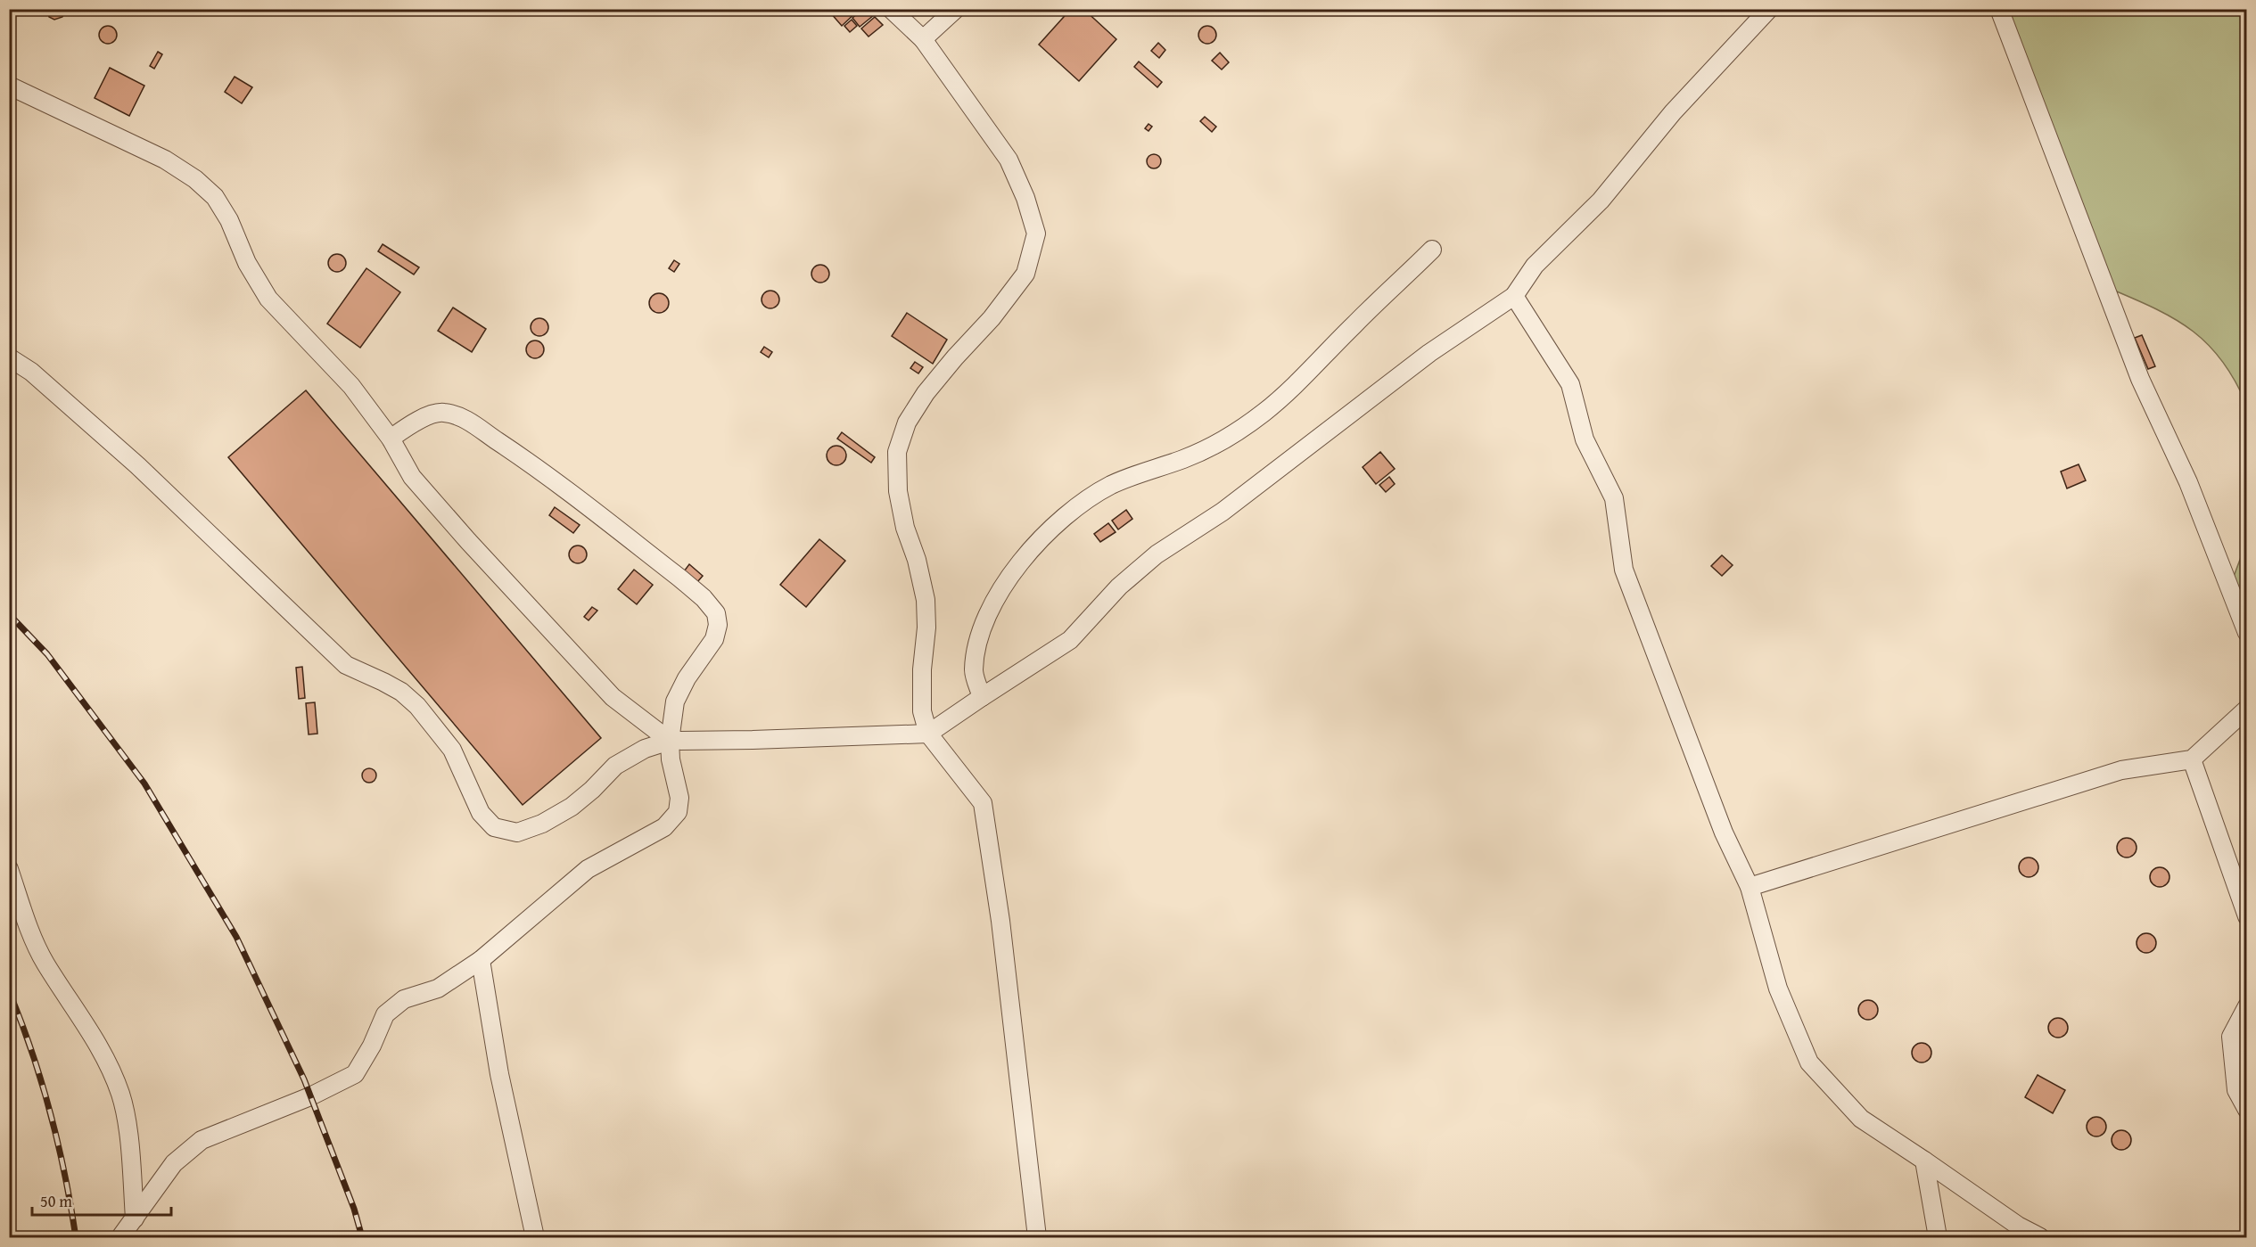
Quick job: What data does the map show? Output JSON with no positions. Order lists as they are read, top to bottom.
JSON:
{
  "scale_bar": "50 m"
}
